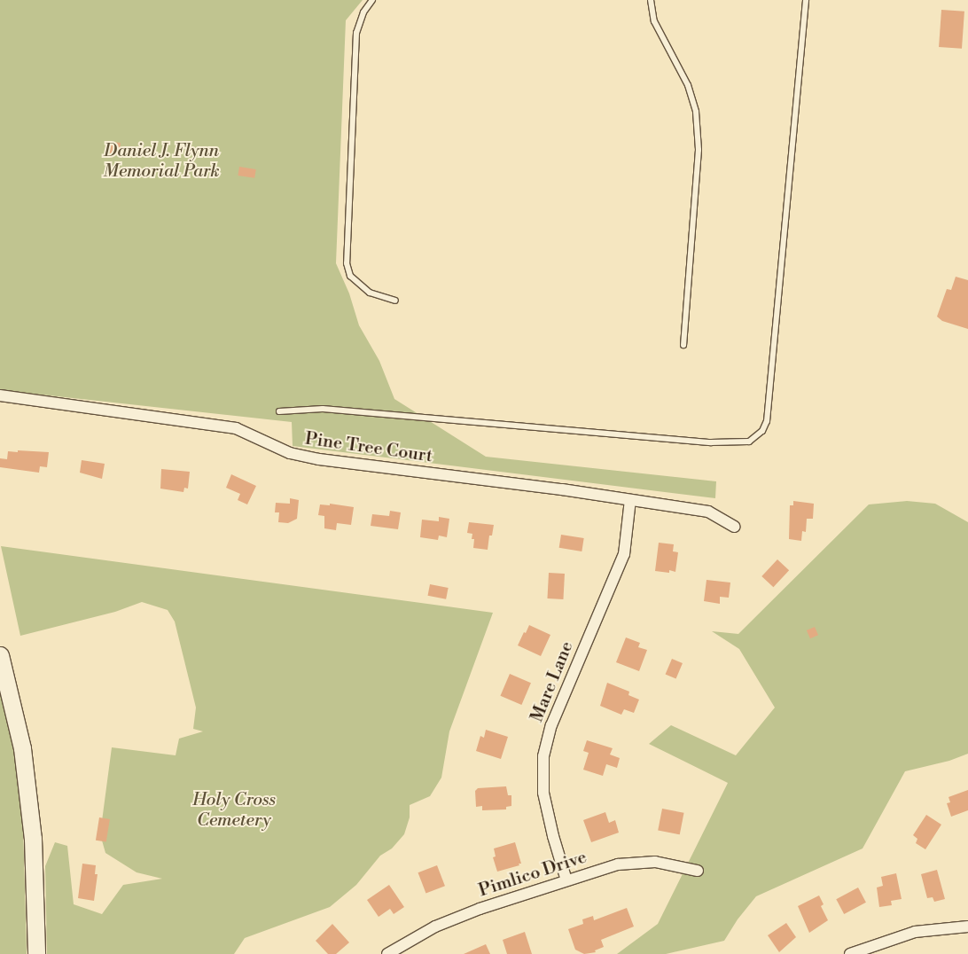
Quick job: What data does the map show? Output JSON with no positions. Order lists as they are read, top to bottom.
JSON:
{
  "streets": {
    "street": ["Pine Tree Court", "Mare Lane", "Pimlico Drive"]
  },
  "crossings": [
    ["Pine Tree Court", "Mare Lane"],
    ["Mare Lane", "Pimlico Drive"]
  ],
  "parks": ["Daniel J. Flynn Memorial Park", "Holy Cross Cemetery"]
}
